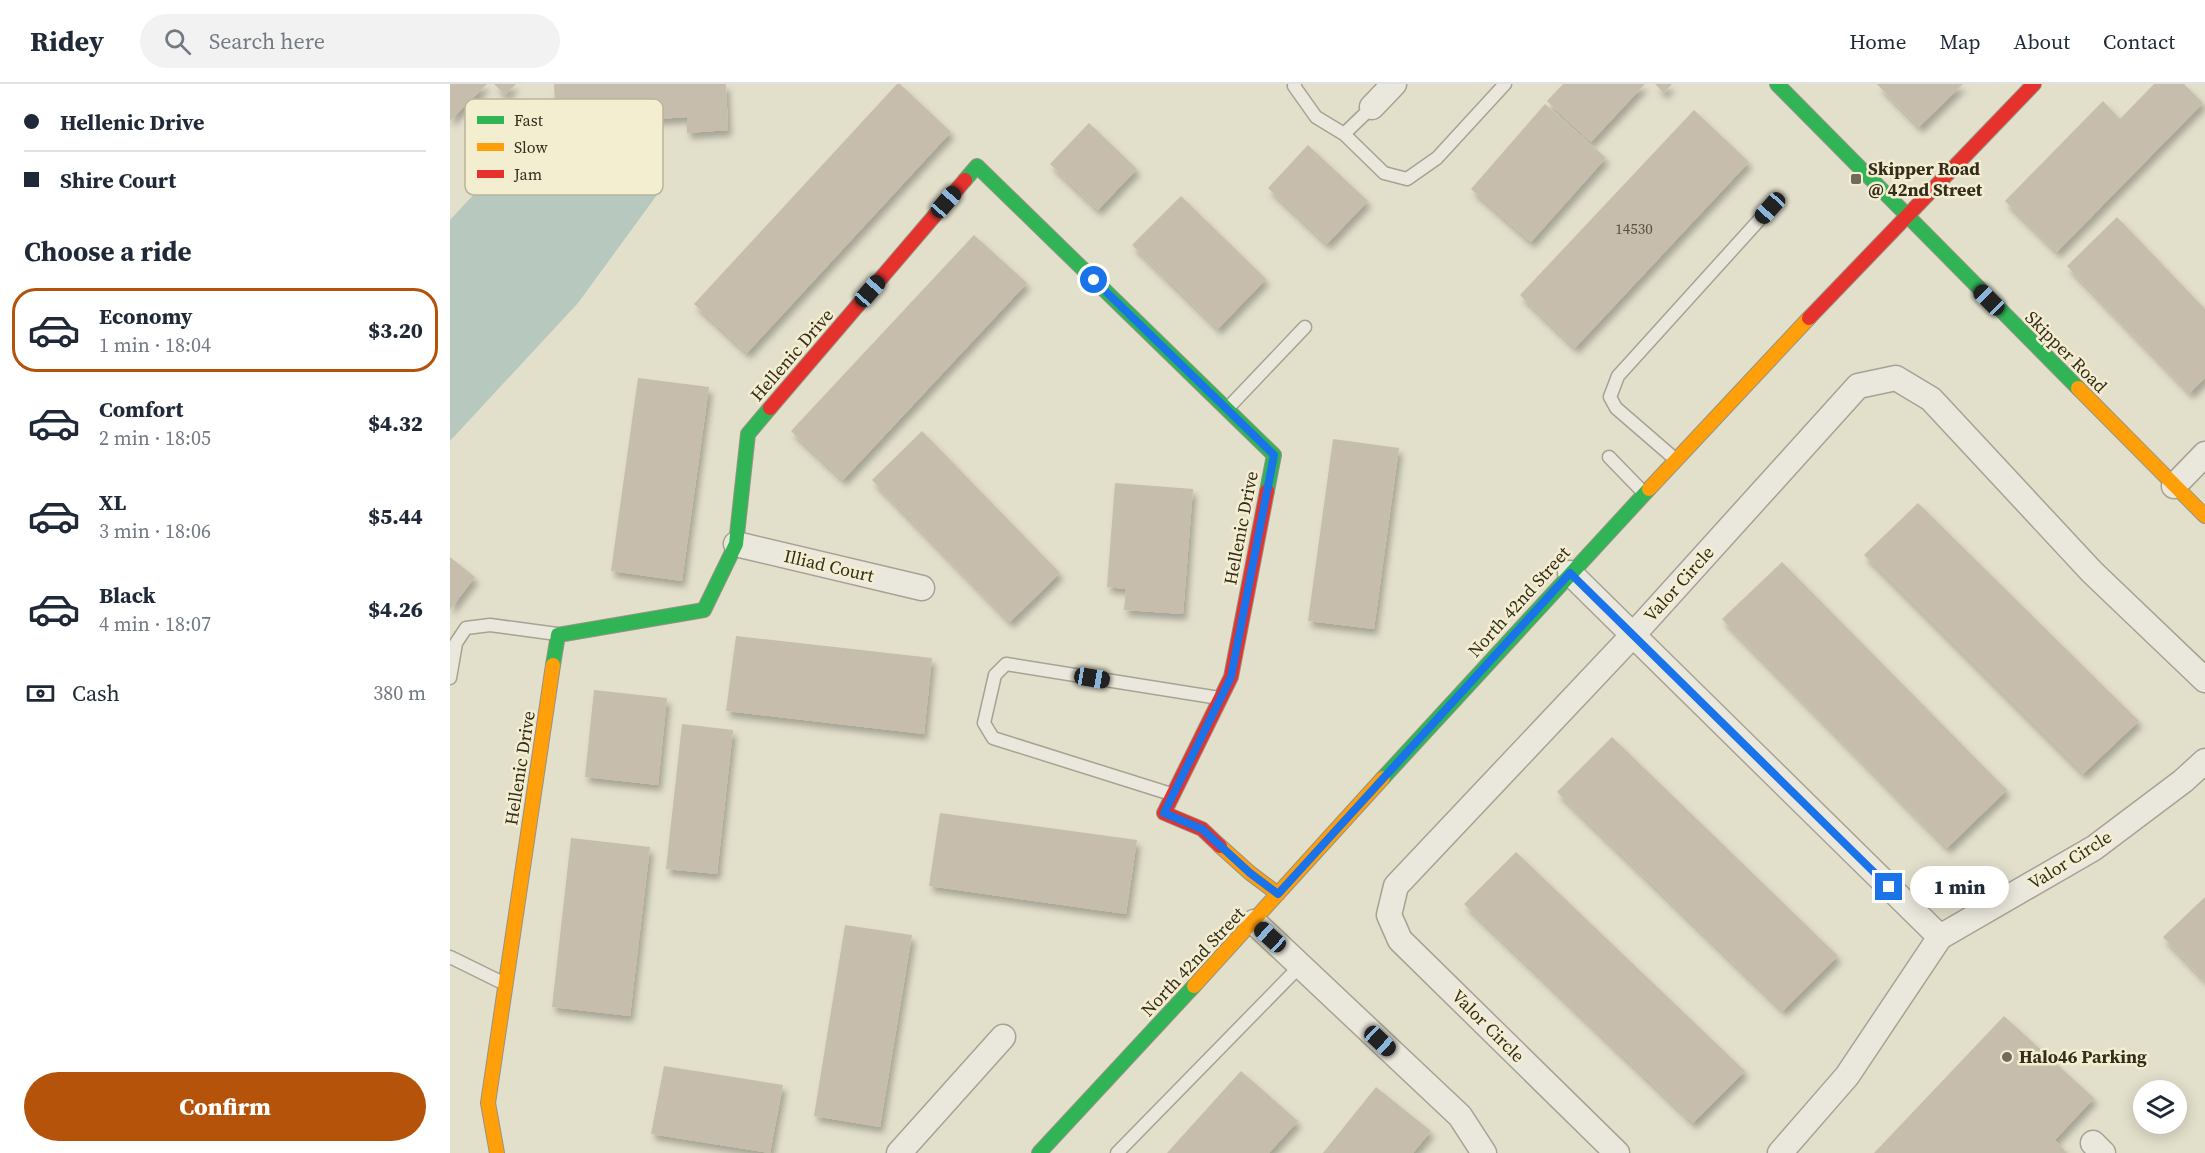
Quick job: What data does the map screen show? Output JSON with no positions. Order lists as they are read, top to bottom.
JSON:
{
  "streets": {
    "street": [
      "Skipper Road",
      "Hellenic Drive",
      "Illiad Court",
      "Valor Circle",
      "North 42nd Street"
    ]
  },
  "crossings": [
    ["Skipper Road", "North 42nd Street"],
    ["Hellenic Drive", "Illiad Court"],
    ["Hellenic Drive", "North 42nd Street"]
  ],
  "places": {
    "transit": ["Skipper Road @ 42nd Street"],
    "other": ["Halo46 Parking"]
  },
  "house_numbers": ["14530"],
  "legend": ["Fast", "Slow", "Jam"],
  "page": {
    "header": "Ridey",
    "search": "Search here",
    "nav": [
      "Home",
      "Map",
      "About",
      "Contact"
    ],
    "banner": ["Hellenic Drive", "Shire Court"],
    "heading": "Choose a ride",
    "list": [
      {
        "name": "Economy",
        "note": "1 min · 18:04",
        "value": "$3.20"
      },
      {
        "name": "Comfort",
        "note": "2 min · 18:05",
        "value": "$4.32"
      },
      {
        "name": "XL",
        "note": "3 min · 18:06",
        "value": "$5.44"
      },
      {
        "name": "Black",
        "note": "4 min · 18:07",
        "value": "$4.26"
      }
    ],
    "pay": ["Cash", "380 m"],
    "bubble": "1 min",
    "buttons": "Confirm"
  }
}
